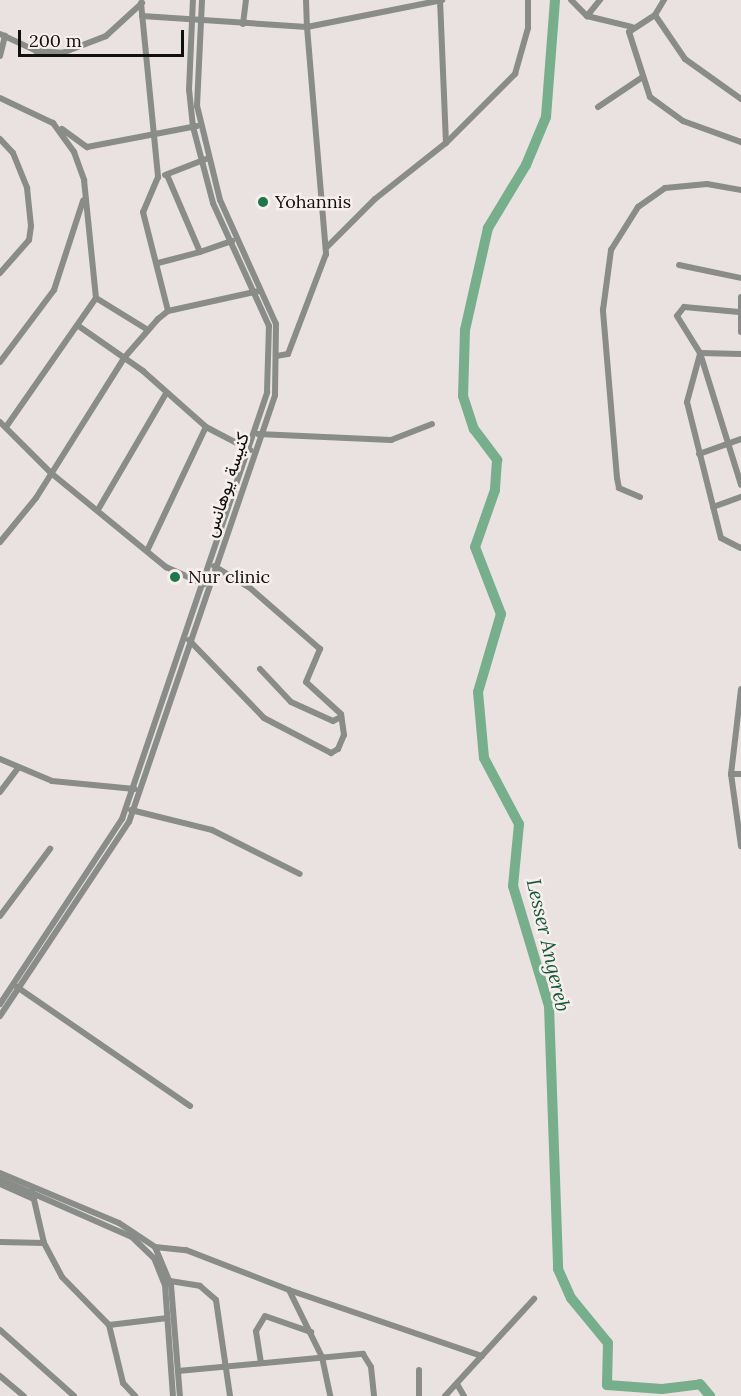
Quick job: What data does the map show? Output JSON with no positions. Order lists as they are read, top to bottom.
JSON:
{
  "streets": {
    "street": ["كنيسة يوهانس"]
  },
  "water": ["Lesser Angereb"],
  "places": ["Yohannis", "Nur clinic"],
  "scale_bar": "200 m"
}
